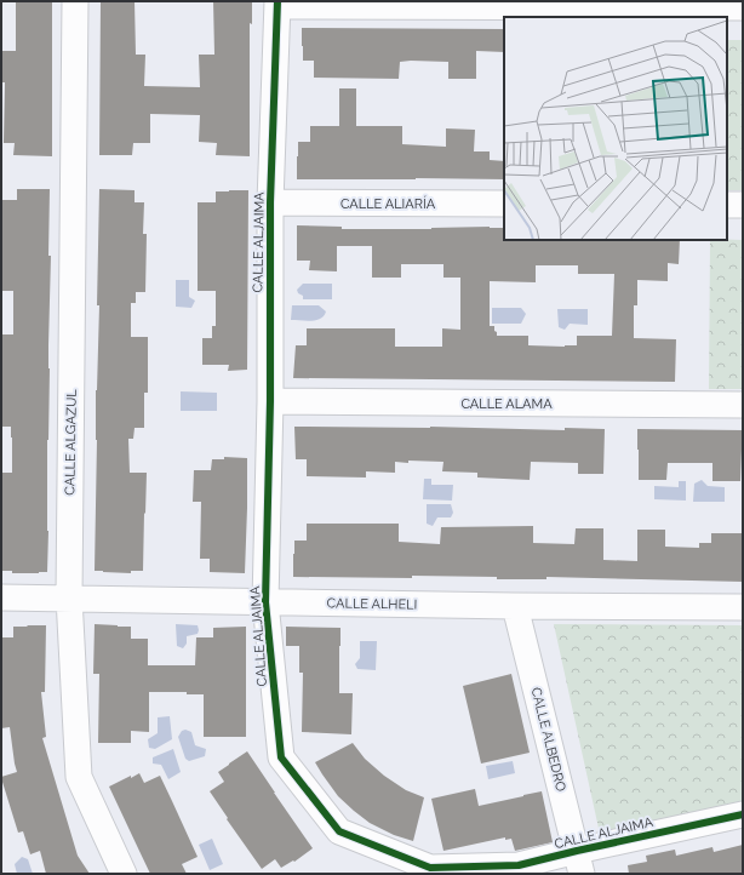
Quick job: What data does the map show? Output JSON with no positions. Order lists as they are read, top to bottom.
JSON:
{
  "streets": {
    "street": [
      "CALLE ALIARÍA",
      "CALLE ALJAIMA",
      "CALLE ALAMA",
      "CALLE ALGAZUL",
      "CALLE ALHELI",
      "CALLE ALBEDRO"
    ]
  },
  "crossings": [
    ["CALLE ALIARÍA", "CALLE ALJAIMA"],
    ["CALLE ALJAIMA", "CALLE ALAMA"],
    ["CALLE ALJAIMA", "CALLE ALHELI"],
    ["CALLE ALJAIMA", "CALLE ALBEDRO"],
    ["CALLE ALGAZUL", "CALLE ALHELI"],
    ["CALLE ALHELI", "CALLE ALBEDRO"]
  ]
}
